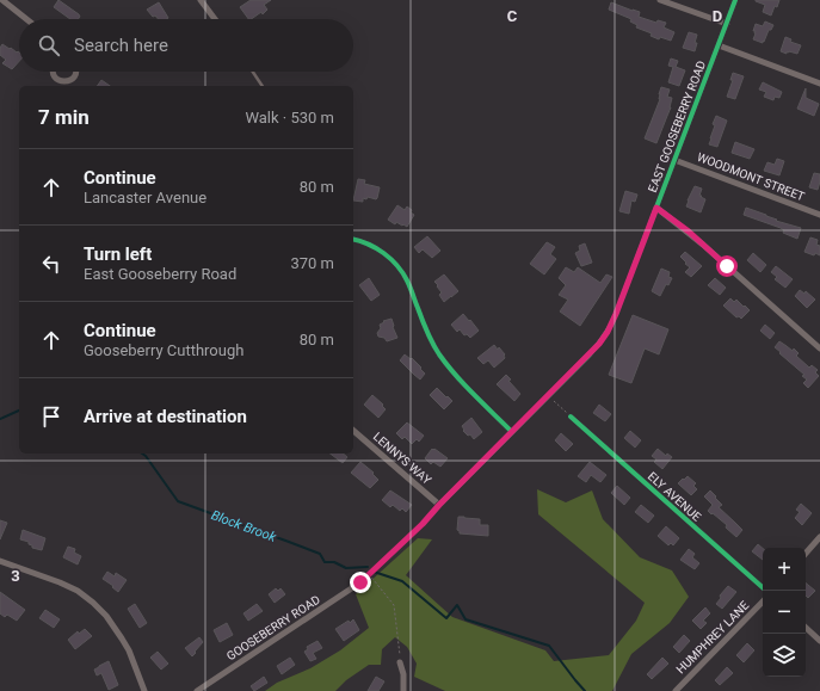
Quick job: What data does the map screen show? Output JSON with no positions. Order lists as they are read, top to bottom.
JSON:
{
  "streets": {
    "street": [
      "EAST GOOSEBERRY ROAD",
      "WOODMONT STREET",
      "LENNYS WAY",
      "ELY AVENUE",
      "GOOSEBERRY ROAD",
      "HUMPHREY LANE"
    ]
  },
  "crossings": [
    ["EAST GOOSEBERRY ROAD", "WOODMONT STREET"],
    ["EAST GOOSEBERRY ROAD", "LENNYS WAY"]
  ],
  "water": ["Block Brook"],
  "page": {
    "search": "Search here",
    "heading": ["7 min", "Walk · 530 m"],
    "list": [
      ["Continue", "Lancaster Avenue", "80 m"],
      ["Turn left", "East Gooseberry Road", "370 m"],
      ["Continue", "Gooseberry Cutthrough", "80 m"],
      "Arrive at destination"
    ],
    "map_buttons": ["+", "−"]
  },
  "grid": {
    "columns": ["C", "D"],
    "rows": ["3"]
  }
}
